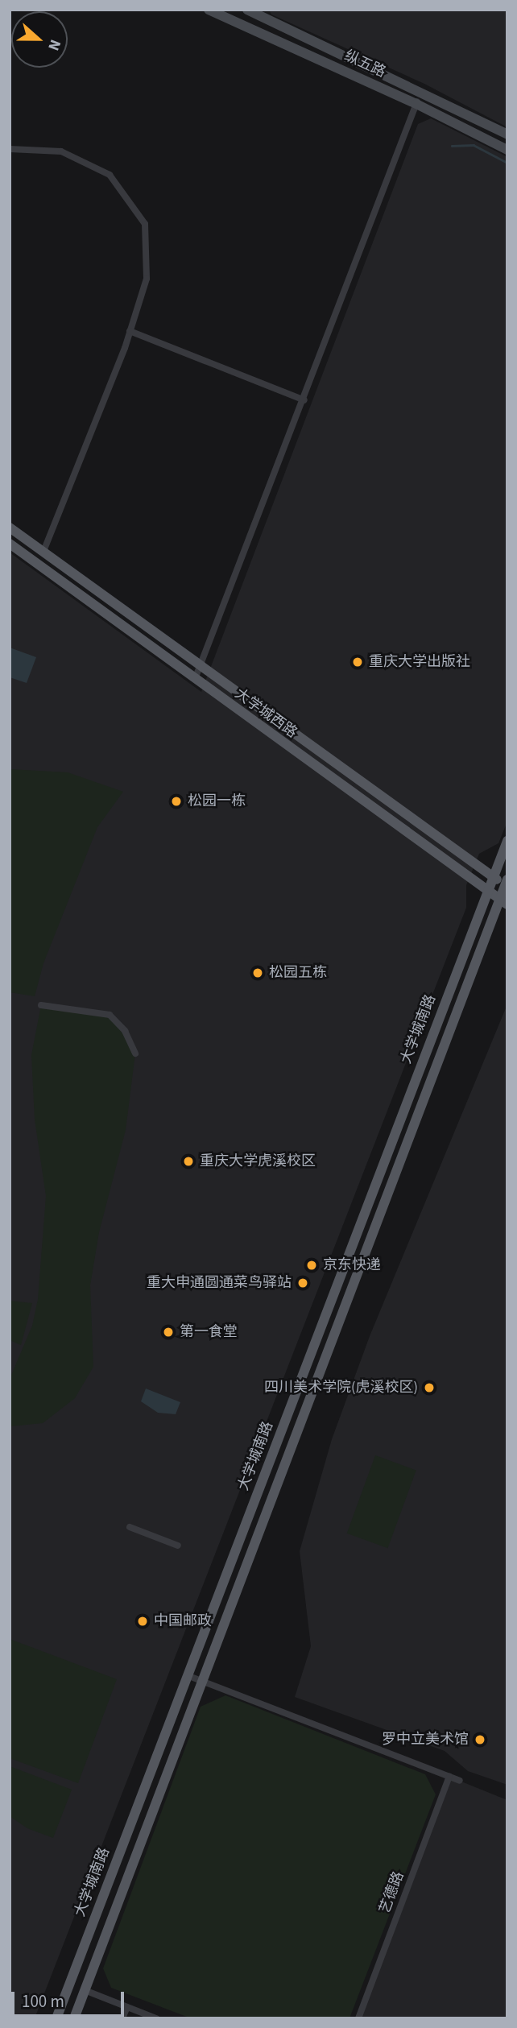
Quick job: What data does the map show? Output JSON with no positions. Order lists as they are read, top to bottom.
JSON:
{
  "streets": {
    "main road": ["纵五路", "大学城西路", "大学城南路"],
    "street": ["艺德路"]
  },
  "crossings": [
    ["大学城西路", "大学城南路"]
  ],
  "places": [
    "重庆大学出版社",
    "松园一栋",
    "松园五栋",
    "重庆大学虎溪校区",
    "京东快递",
    "重大申通圆通菜鸟驿站",
    "第一食堂",
    "四川美术学院(虎溪校区)",
    "中国邮政",
    "罗中立美术馆"
  ],
  "scale_bar": "100 m",
  "north": "right"
}
